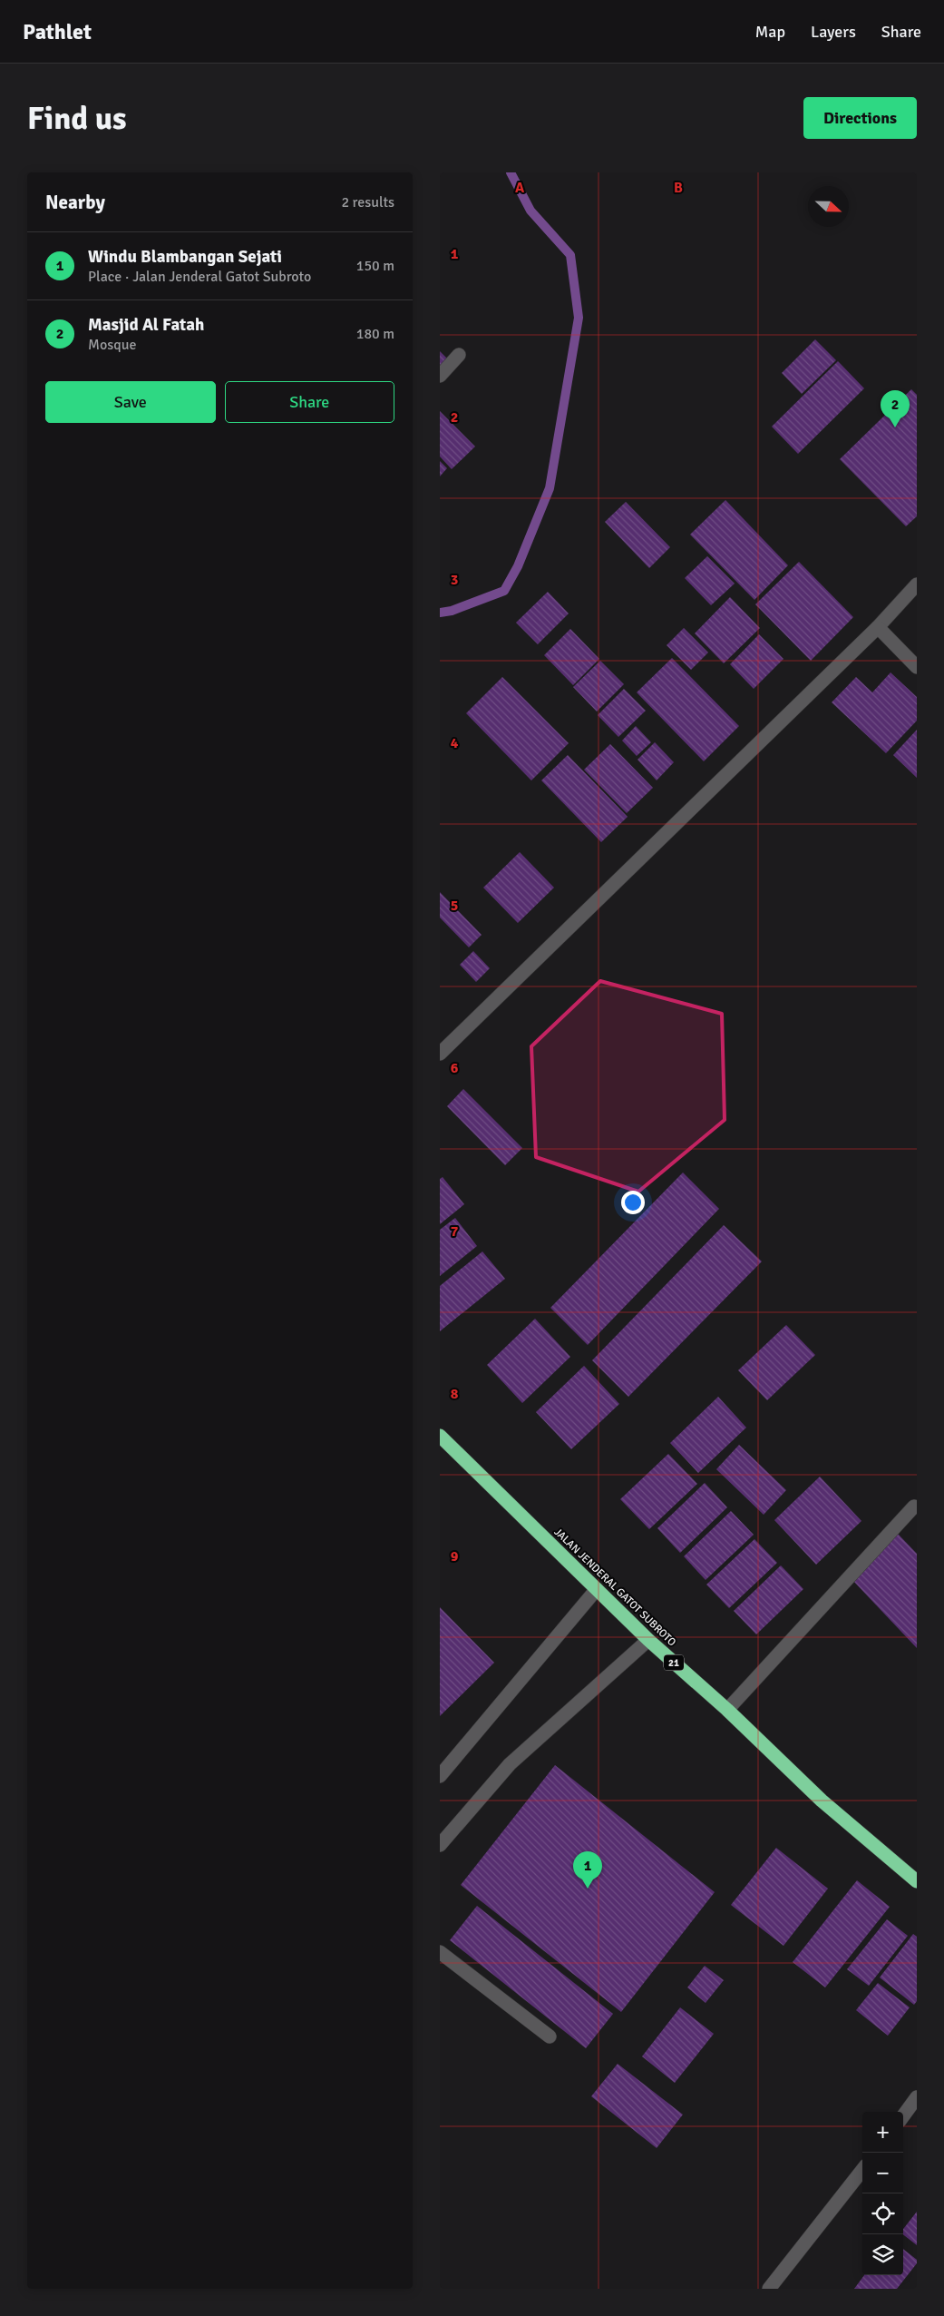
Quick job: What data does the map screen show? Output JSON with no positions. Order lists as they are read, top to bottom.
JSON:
{
  "streets": {
    "highway": ["JALAN JENDERAL GATOT SUBROTO", "21"]
  },
  "north": "right",
  "page": {
    "header": "Pathlet",
    "nav": ["Map", "Layers", "Share"],
    "buttons": [
      "Directions",
      ["Save", "Share"]
    ],
    "title": "Find us",
    "heading": ["Nearby", "2 results"],
    "list": [
      {
        "mark": "1",
        "name": "Windu Blambangan Sejati",
        "note": "Place · Jalan Jenderal Gatot Subroto",
        "value": "150 m"
      },
      {
        "mark": "2",
        "name": "Masjid Al Fatah",
        "note": "Mosque",
        "value": "180 m"
      }
    ],
    "pins": ["2", "1"],
    "map_buttons": ["+", "−"]
  },
  "grid": {
    "columns": ["A", "B"],
    "rows": [
      "1",
      "2",
      "3",
      "4",
      "5",
      "6",
      "7",
      "8",
      "9"
    ]
  }
}
